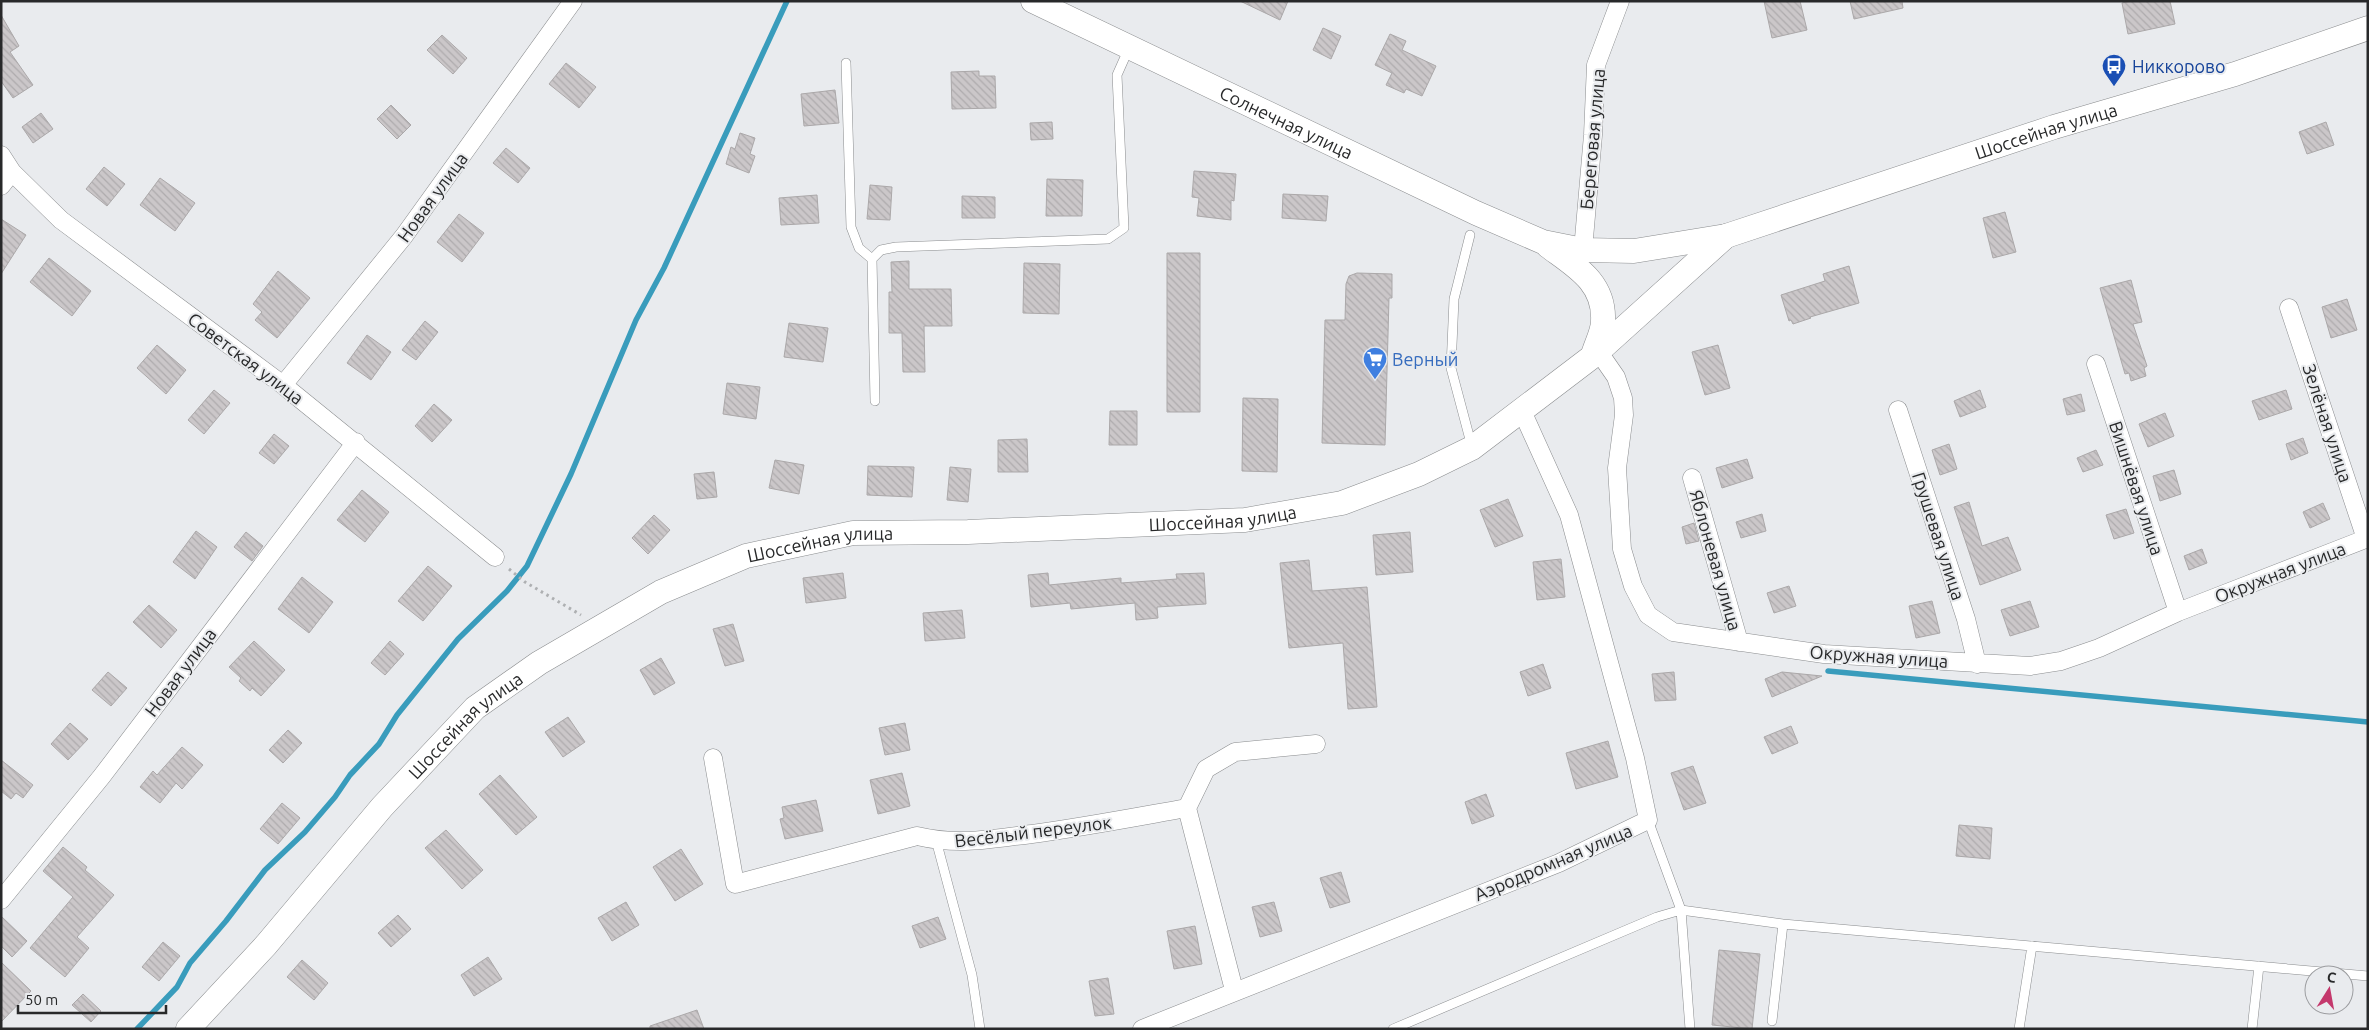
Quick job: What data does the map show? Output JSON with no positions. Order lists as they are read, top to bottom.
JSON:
{
  "streets": {
    "main road": ["Солнечная улица", "Шоссейная улица"],
    "street": [
      "Береговая улица",
      "Новая улица",
      "Советская улица",
      "Зелёная улица",
      "Вишнёвая улица",
      "Грушевая улица",
      "Яблоневая улица",
      "Окружная улица",
      "Весёлый переулок",
      "Аэродромная улица"
    ]
  },
  "crossings": [
    ["Шоссейная улица", "Окружная улица"],
    ["Шоссейная улица", "Аэродромная улица"],
    ["Новая улица", "Советская улица"],
    ["Зелёная улица", "Окружная улица"],
    ["Вишнёвая улица", "Окружная улица"],
    ["Грушевая улица", "Окружная улица"],
    ["Яблоневая улица", "Окружная улица"]
  ],
  "places": {
    "bus stop": ["Никкорово"],
    "supermarket": ["Верный"]
  },
  "scale_bar": "50 m",
  "north": "top"
}
